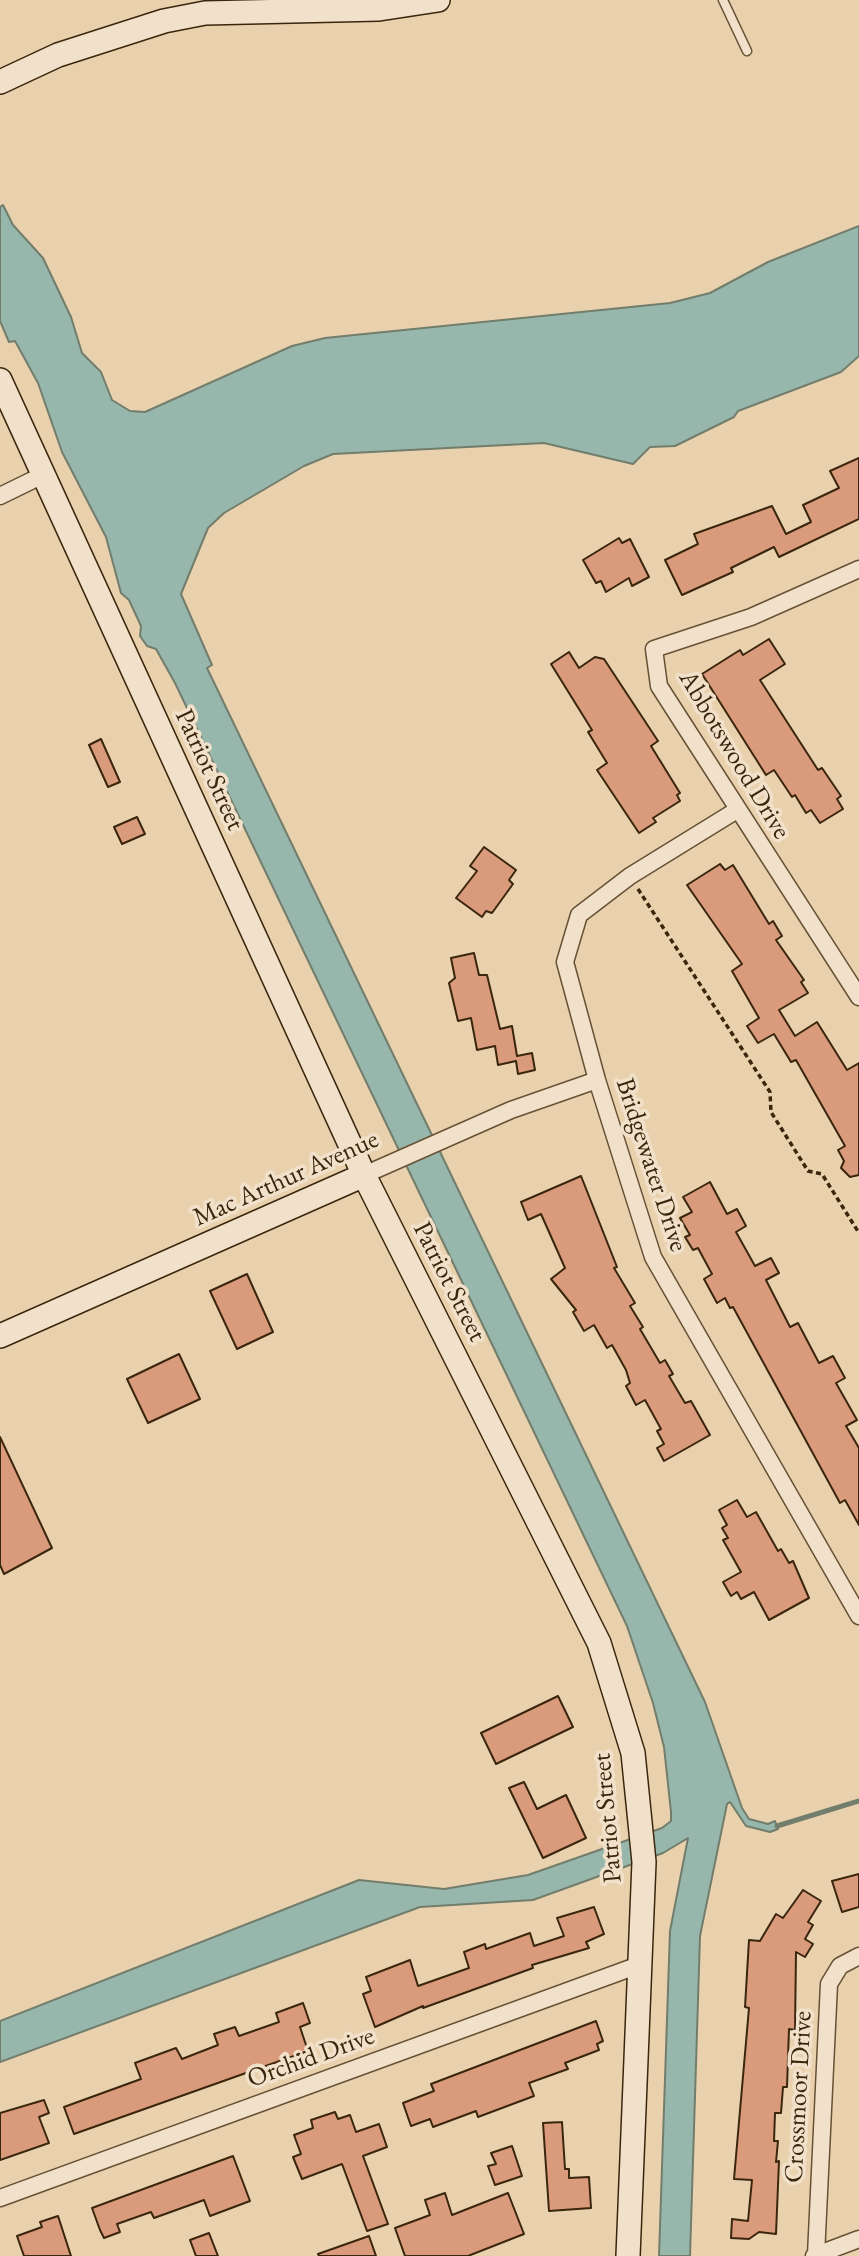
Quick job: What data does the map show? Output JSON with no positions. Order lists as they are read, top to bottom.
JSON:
{
  "streets": {
    "main road": ["Patriot Street", "Mac Arthur Avenue"],
    "street": [
      "Abbotswood Drive",
      "Bridgewater Drive",
      "Orchid Drive",
      "Crossmoor Drive"
    ]
  },
  "crossings": [
    ["Abbotswood Drive", "Bridgewater Drive"],
    ["Patriot Street", "Mac Arthur Avenue"],
    ["Patriot Street", "Orchid Drive"],
    ["Bridgewater Drive", "Mac Arthur Avenue"]
  ]
}
